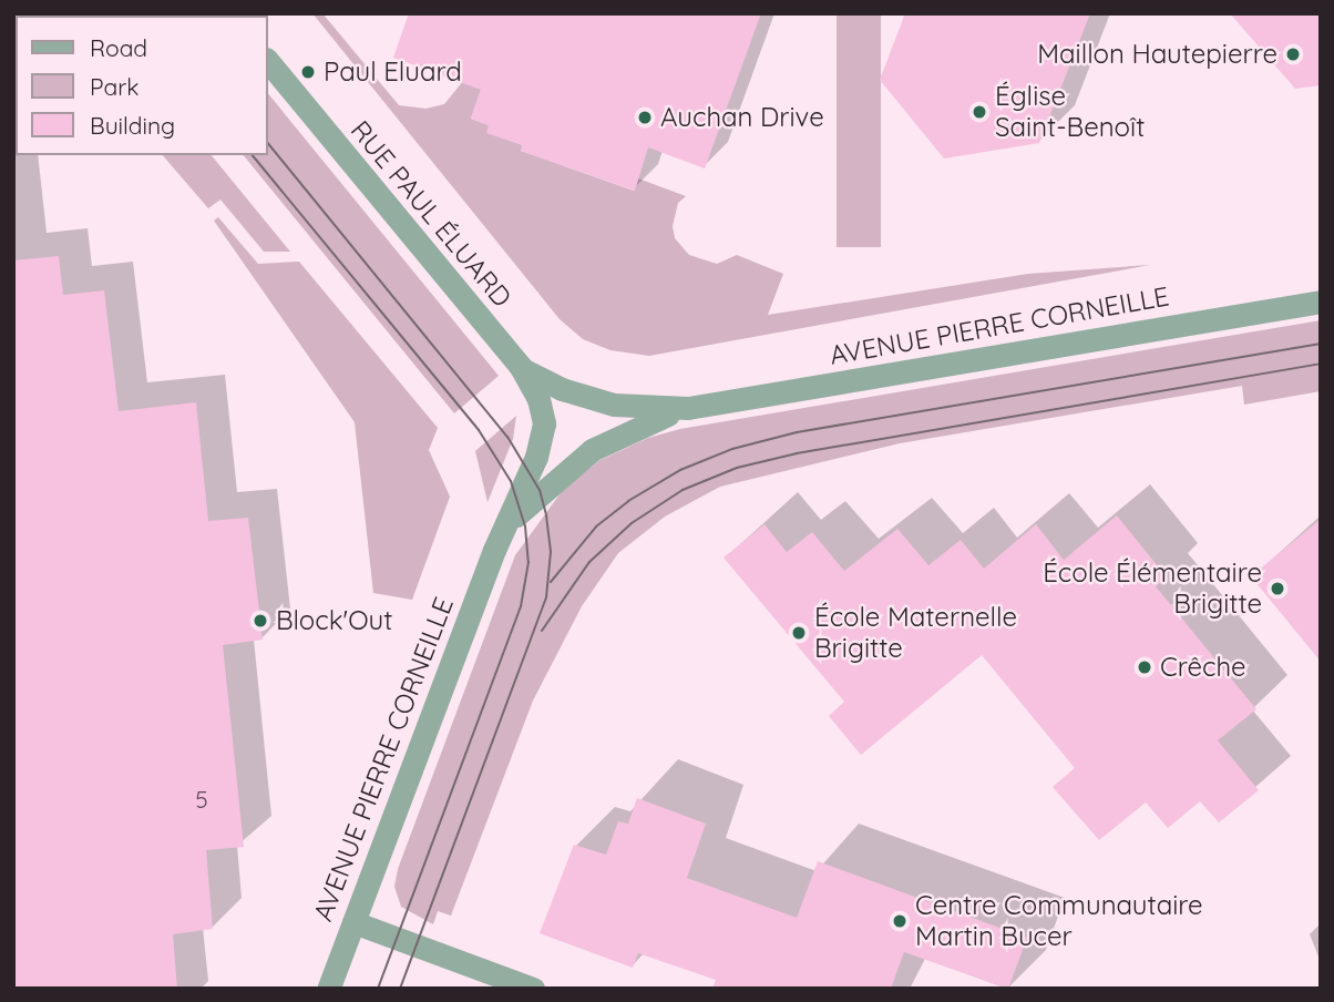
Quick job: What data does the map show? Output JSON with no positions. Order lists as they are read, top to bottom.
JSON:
{
  "streets": {
    "street": ["RUE PAUL ÉLUARD", "AVENUE PIERRE CORNEILLE"]
  },
  "crossings": [
    ["RUE PAUL ÉLUARD", "AVENUE PIERRE CORNEILLE"]
  ],
  "places": [
    "Maillon Hautepierre",
    "Paul Eluard",
    "Église Saint-Benoît",
    "Auchan Drive",
    "École Élémentaire Brigitte",
    "Block'Out",
    "École Maternelle Brigitte",
    "Crêche",
    "Centre Communautaire Martin Bucer"
  ],
  "house_numbers": ["5"],
  "legend": ["Road", "Park", "Building"]
}
